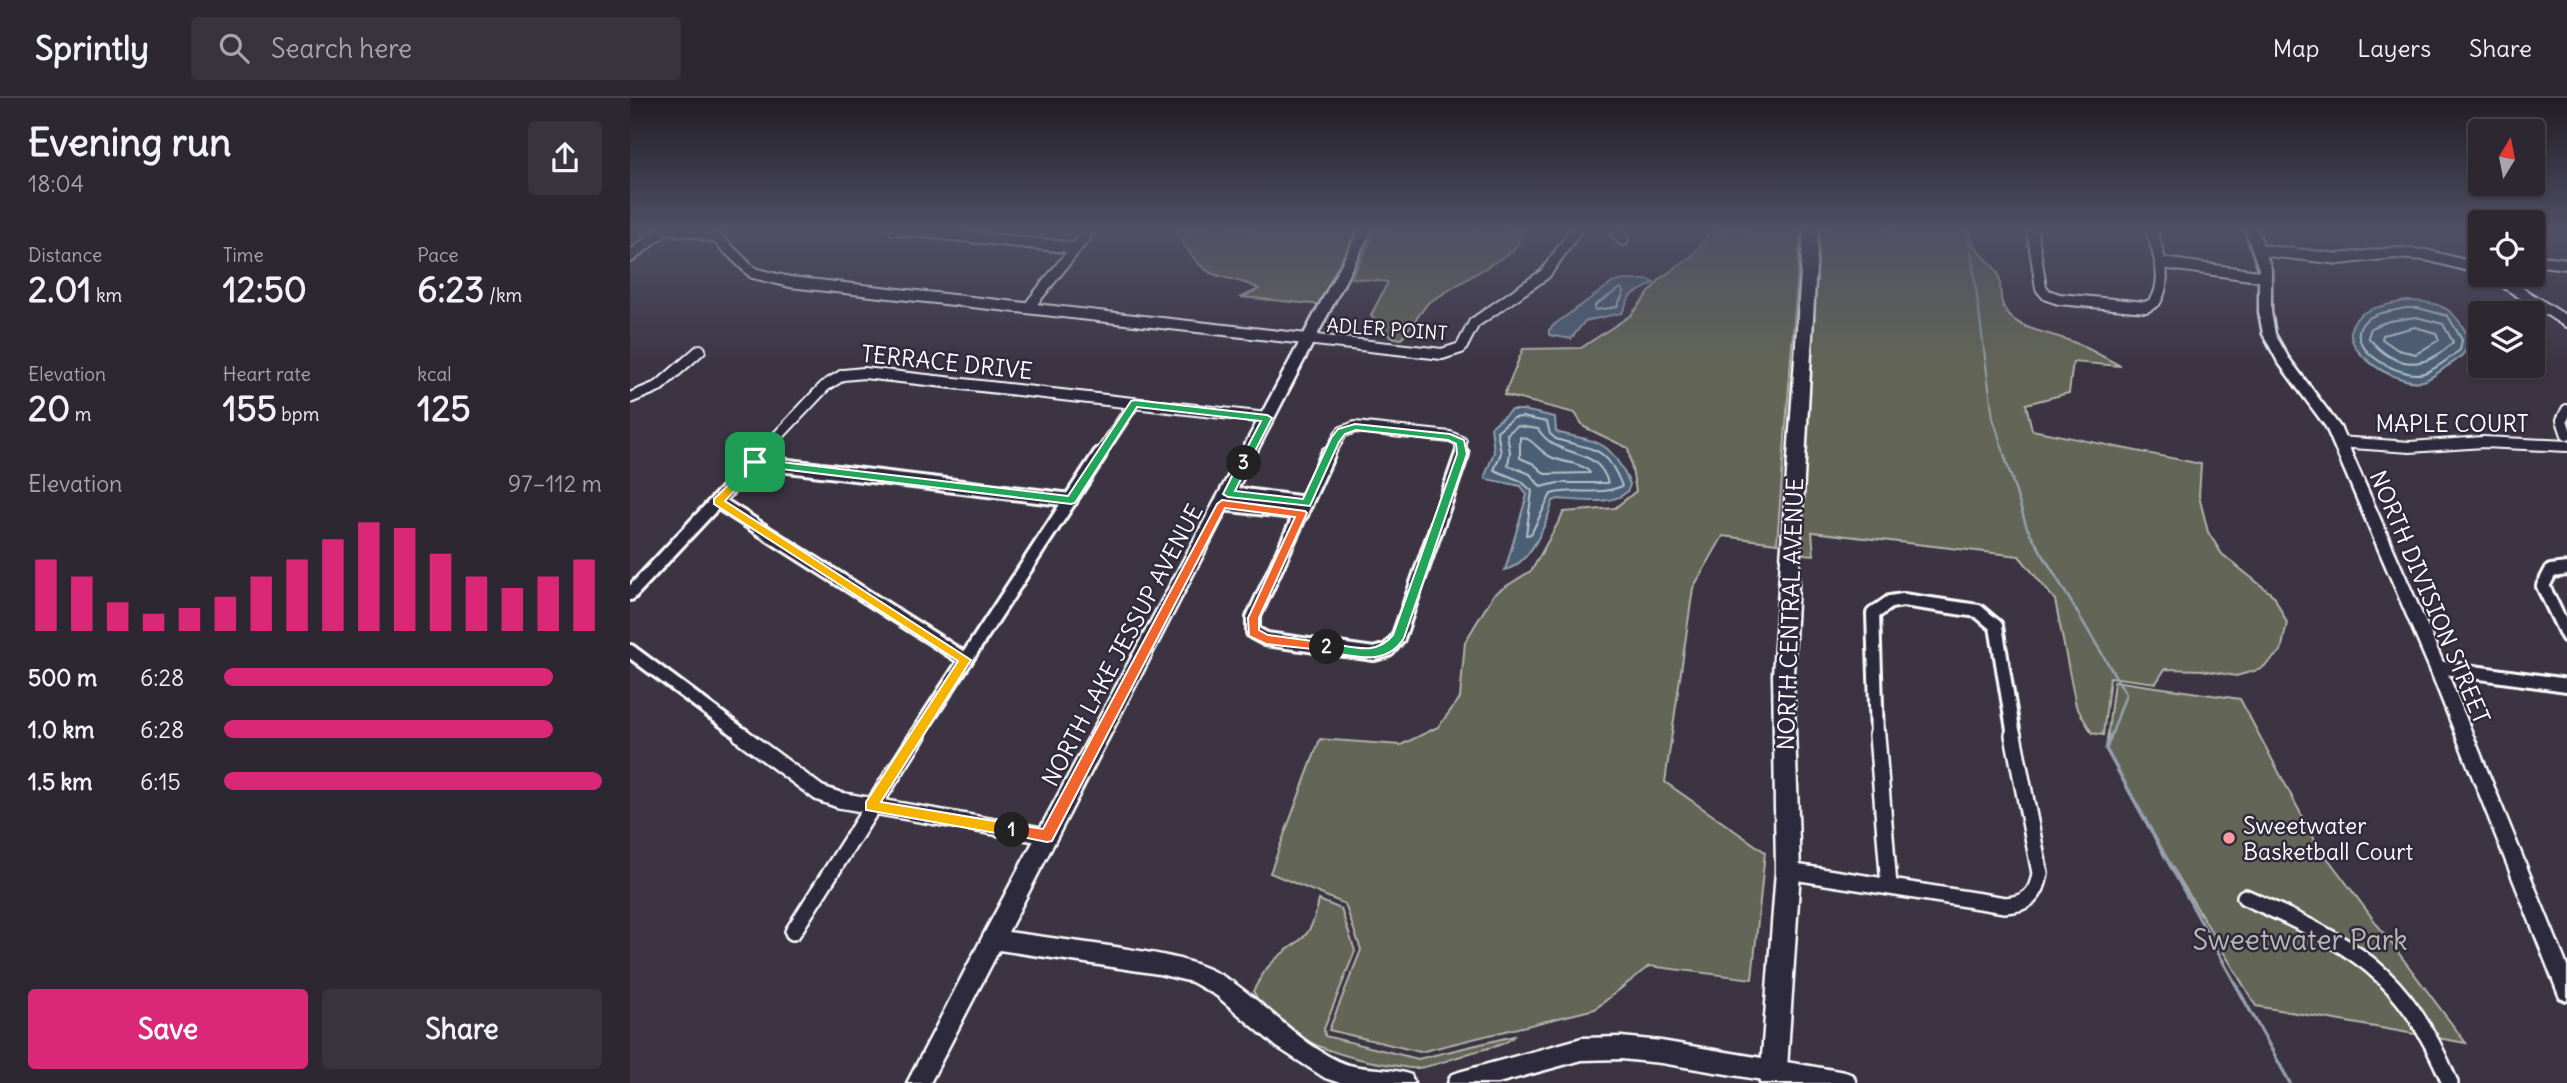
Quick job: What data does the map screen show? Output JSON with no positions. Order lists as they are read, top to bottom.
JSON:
{
  "streets": {
    "main road": ["NORTH CENTRAL AVENUE"],
    "street": [
      "ADLER POINT",
      "TERRACE DRIVE",
      "MAPLE COURT",
      "NORTH DIVISION STREET",
      "NORTH LAKE JESSUP AVENUE"
    ]
  },
  "crossings": [
    ["ADLER POINT", "NORTH LAKE JESSUP AVENUE"],
    ["TERRACE DRIVE", "NORTH LAKE JESSUP AVENUE"],
    ["MAPLE COURT", "NORTH DIVISION STREET"]
  ],
  "parks": ["Sweetwater Park"],
  "places": ["Sweetwater Basketball Court"],
  "north": "top",
  "page": {
    "header": "Sprintly",
    "search": "Search here",
    "nav": ["Map", "Layers", "Share"],
    "heading": ["Evening run", "18:04"],
    "stats": [
      ["Distance", "2.01 km"],
      ["Time", "12:50"],
      ["Pace", "6:23 /km"],
      ["Elevation", "20 m"],
      ["Heart rate", "155 bpm"],
      ["kcal", "125"]
    ],
    "pins": ["3", "2", "1"],
    "chart": ["Elevation", "97–112 m"],
    "list": [
      {
        "name": "500 m",
        "note": "6:28"
      },
      {
        "name": "1.0 km",
        "note": "6:28"
      },
      {
        "name": "1.5 km",
        "note": "6:15"
      }
    ],
    "buttons": ["Save", "Share"]
  }
}
